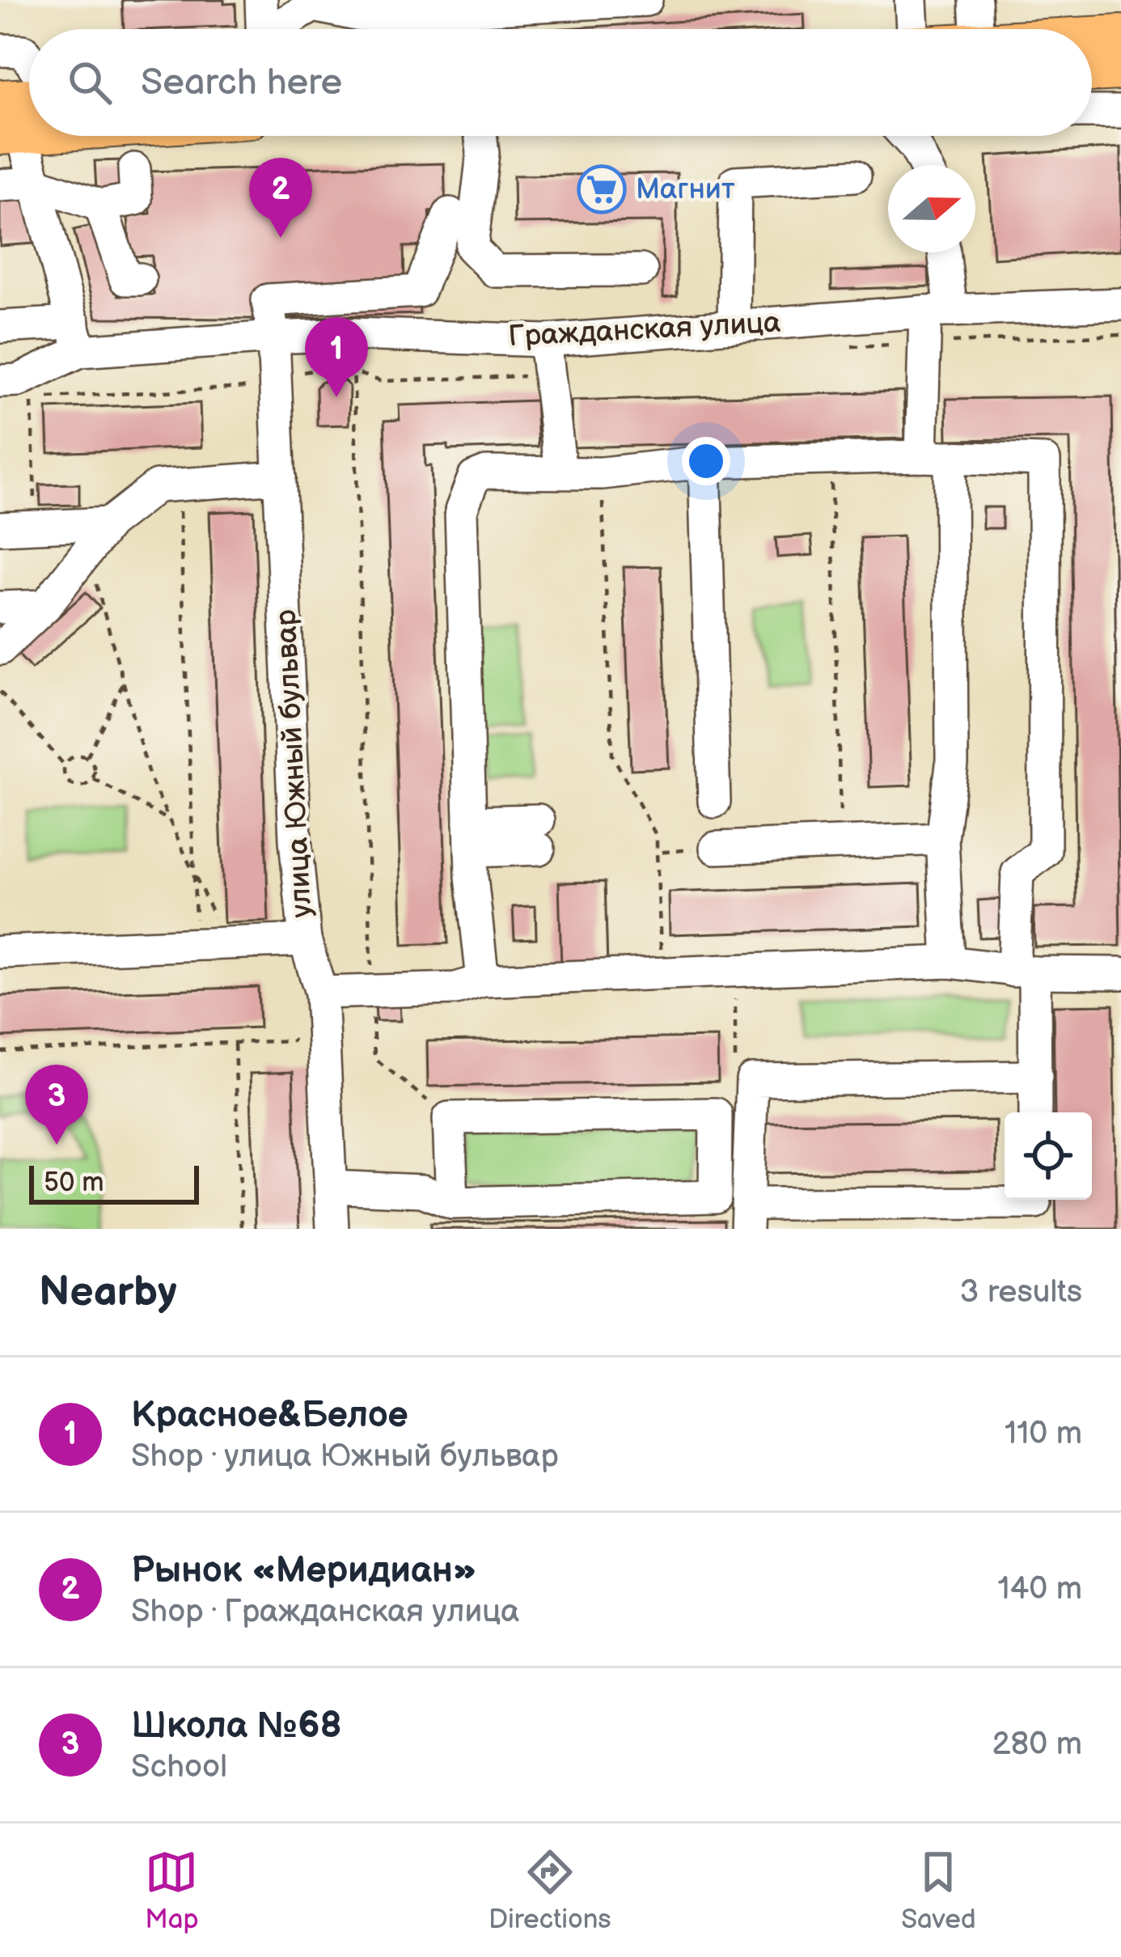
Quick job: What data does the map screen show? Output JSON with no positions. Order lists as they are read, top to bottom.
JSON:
{
  "streets": {
    "street": ["Гражданская улица", "улица Южный бульвар"]
  },
  "crossings": [
    ["Гражданская улица", "улица Южный бульвар"]
  ],
  "places": {
    "supermarket": ["Магнит"]
  },
  "scale_bar": "50 m",
  "north": "right",
  "page": {
    "search": "Search here",
    "pins": ["2", "1", "3"],
    "scale": "50 m",
    "heading": ["Nearby", "3 results"],
    "list": [
      {
        "mark": "1",
        "name": "Красное&Белое",
        "note": "Shop · улица Южный бульвар",
        "value": "110 m"
      },
      {
        "mark": "2",
        "name": "Рынок «Меридиан»",
        "note": "Shop · Гражданская улица",
        "value": "140 m"
      },
      {
        "mark": "3",
        "name": "Школа №68",
        "note": "School",
        "value": "280 m"
      }
    ],
    "nav": ["Map", "Directions", "Saved"]
  }
}
